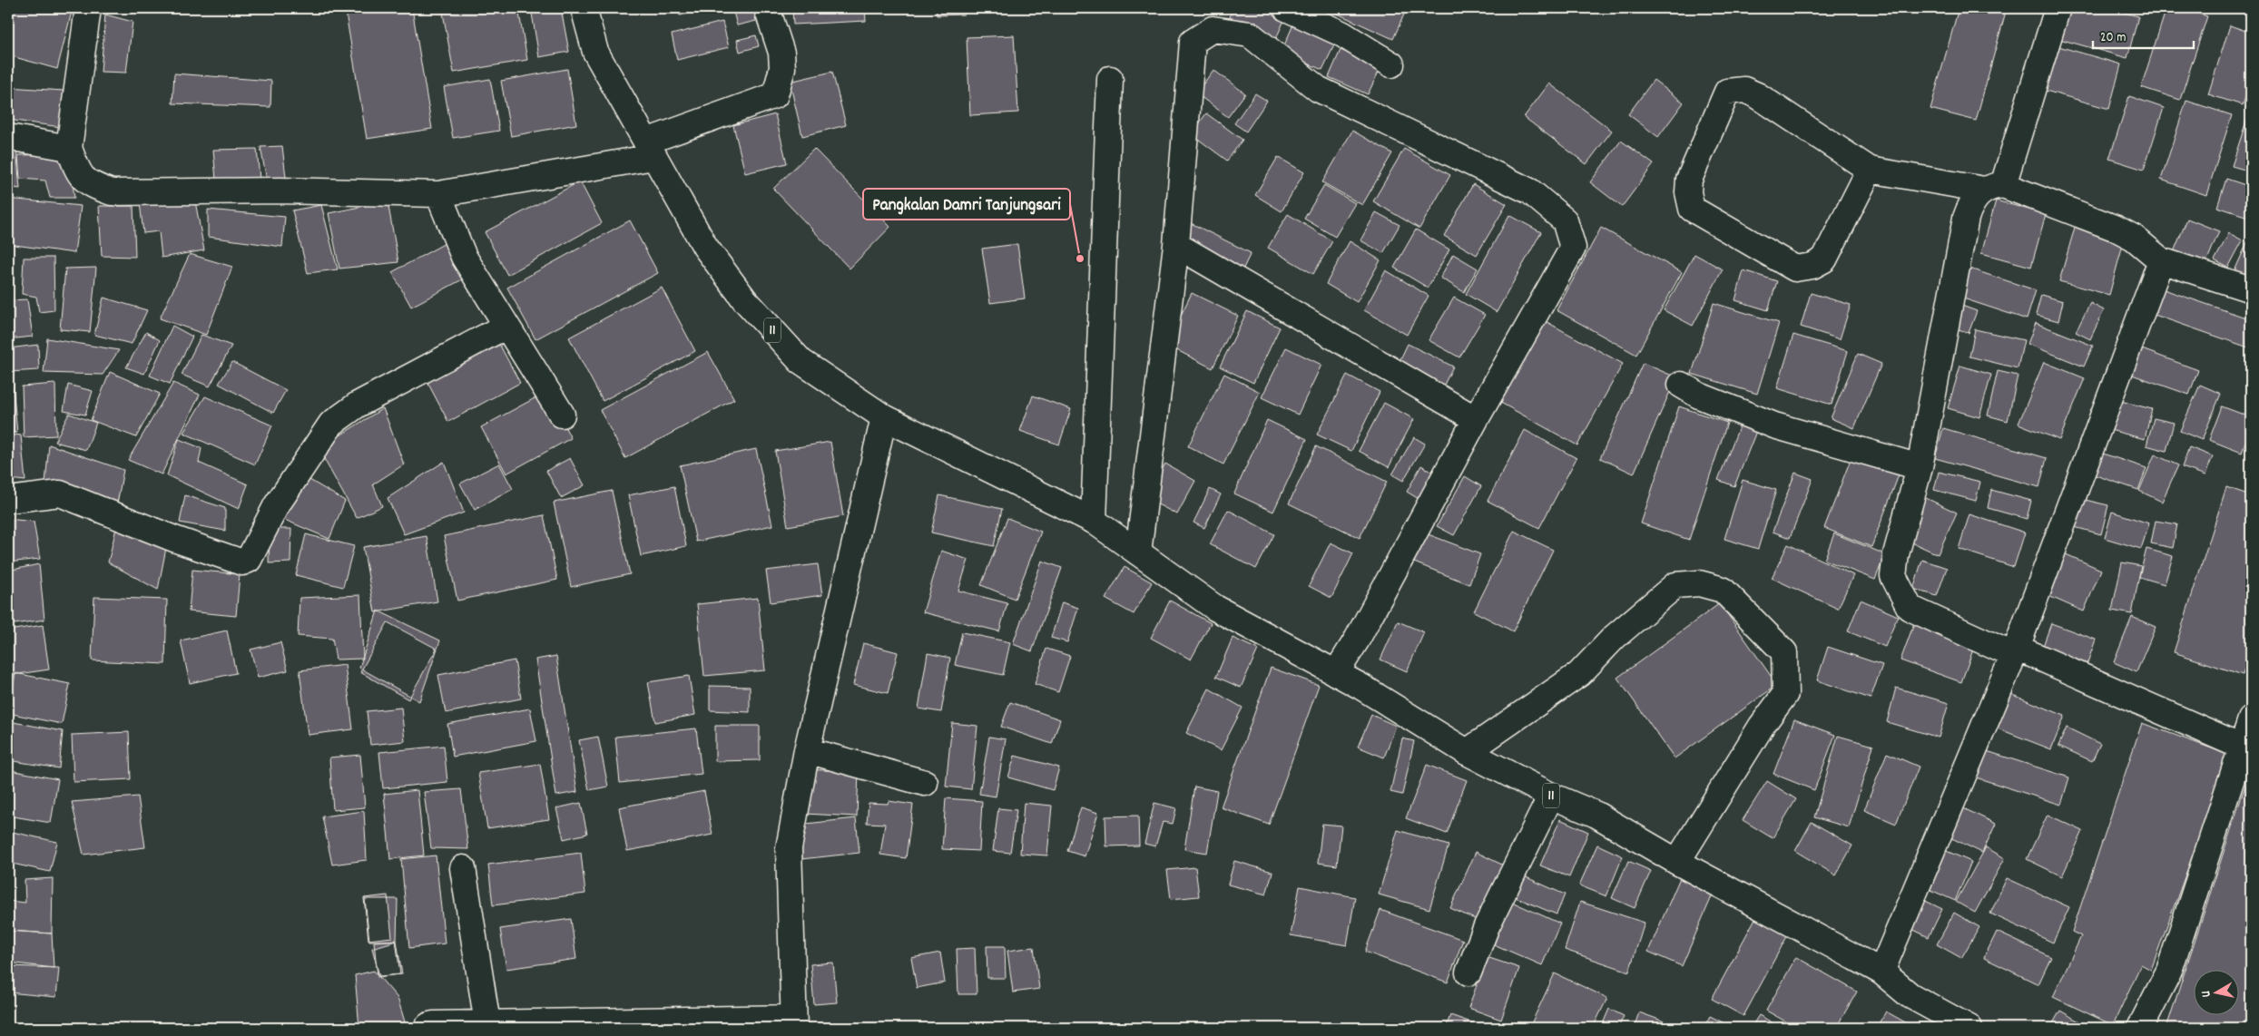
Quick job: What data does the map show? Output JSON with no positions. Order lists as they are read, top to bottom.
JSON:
{
  "streets": {
    "main road": ["11"]
  },
  "places": ["Pangkalan Damri Tanjungsari"],
  "scale_bar": "20 m",
  "north": "left"
}
